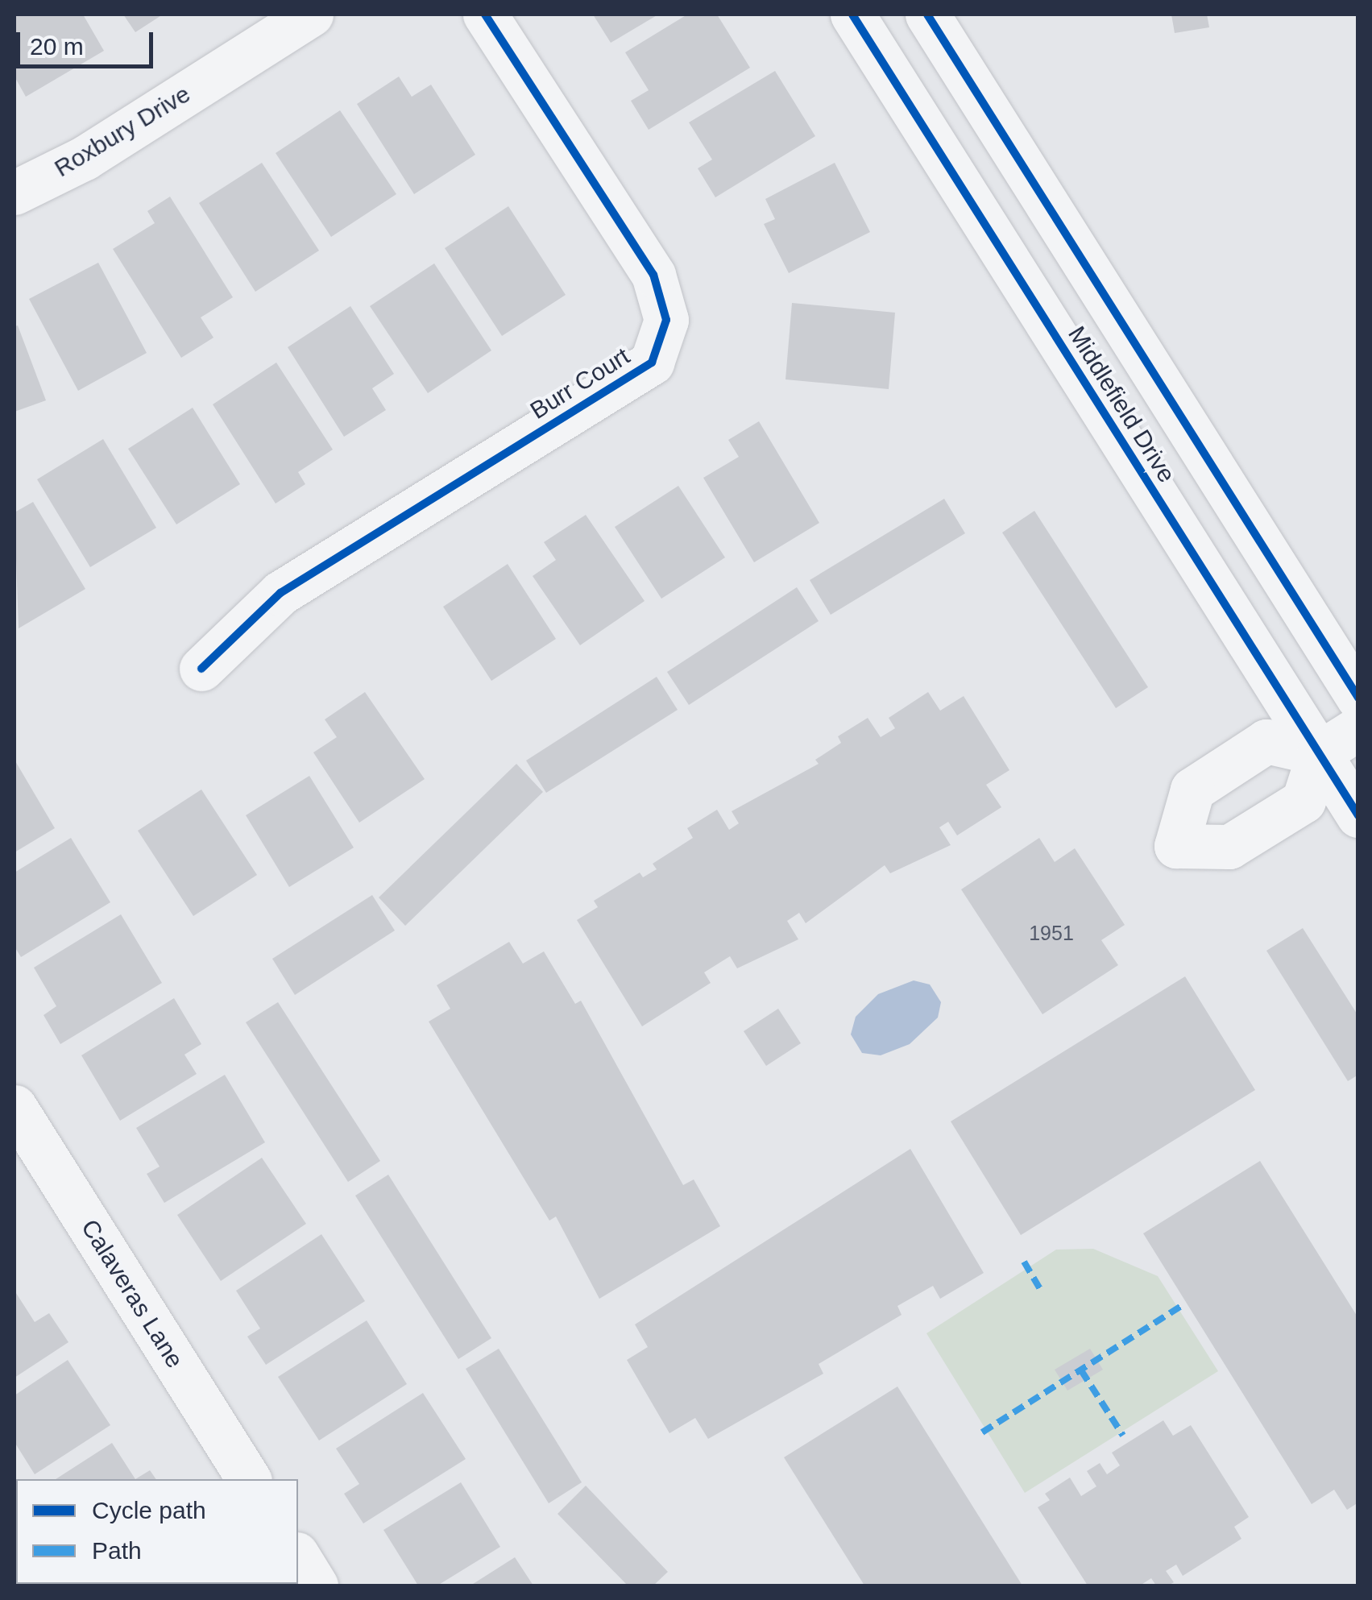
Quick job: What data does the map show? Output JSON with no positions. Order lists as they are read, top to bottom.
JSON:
{
  "streets": {
    "street": [
      "Roxbury Drive",
      "Burr Court",
      "Middlefield Drive",
      "Calaveras Lane"
    ]
  },
  "house_numbers": ["1951"],
  "legend": ["Cycle path", "Path"],
  "scale_bar": "20 m"
}
